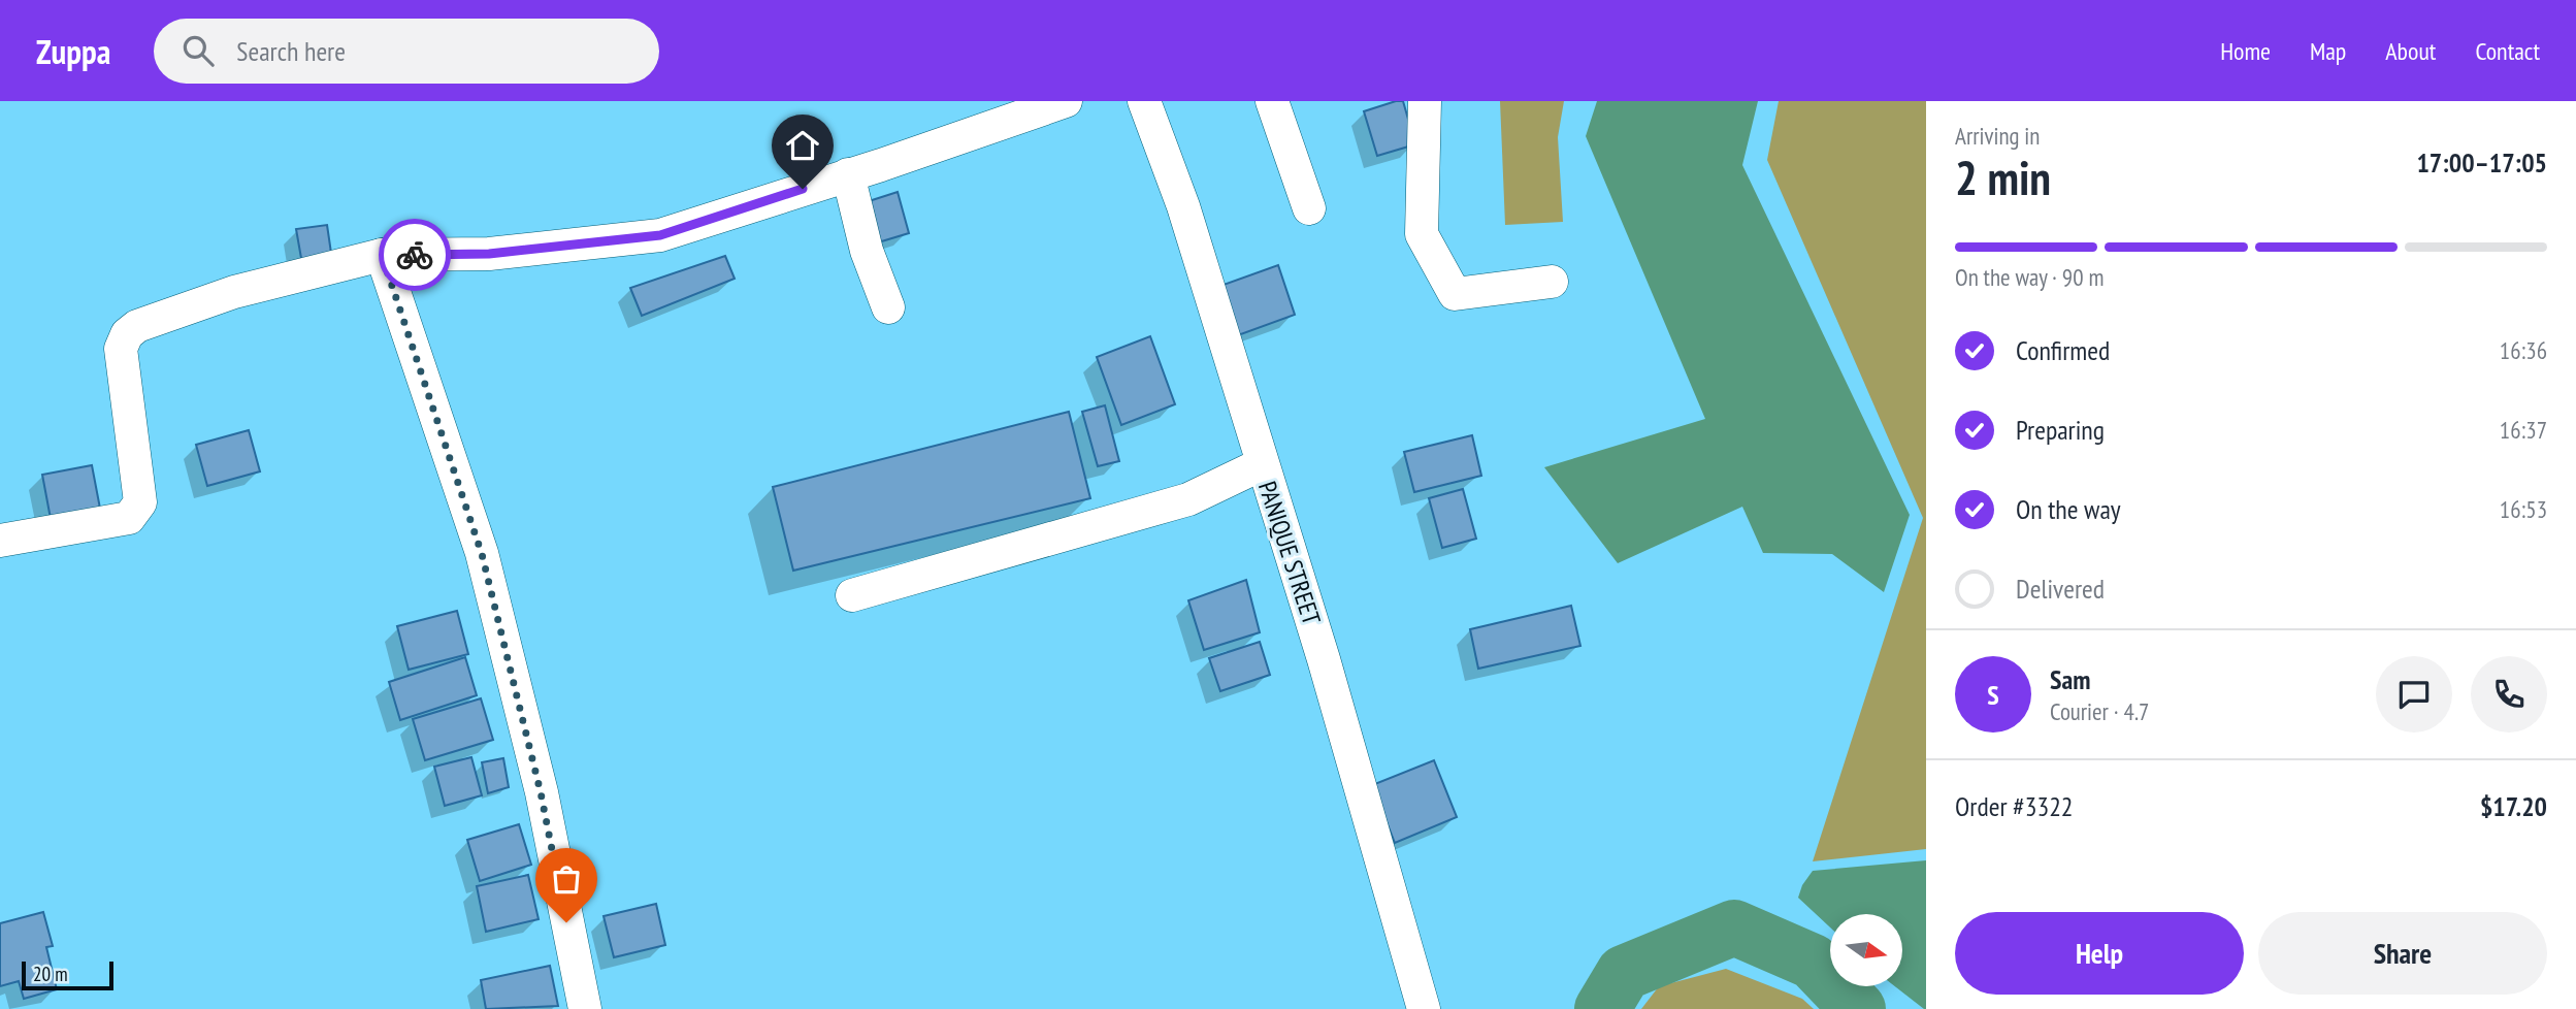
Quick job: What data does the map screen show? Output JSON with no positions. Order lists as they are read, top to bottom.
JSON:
{
  "streets": {
    "street": ["PANIQUE STREET"]
  },
  "scale_bar": "20 m",
  "north": "right",
  "page": {
    "header": "Zuppa",
    "search": "Search here",
    "nav": [
      "Home",
      "Map",
      "About",
      "Contact"
    ],
    "heading": ["2 min", "Arriving in", "17:00–17:05"],
    "panel": [
      "Sam",
      "Courier · 4.7",
      "Order #3322",
      "$17.20"
    ],
    "bar": "On the way · 90 m",
    "list": [
      ["Confirmed", "16:36"],
      ["Preparing", "16:37"],
      ["On the way", "16:53"],
      "Delivered"
    ],
    "round": "S",
    "buttons": ["Help", "Share"],
    "scale": "20 m"
  }
}
